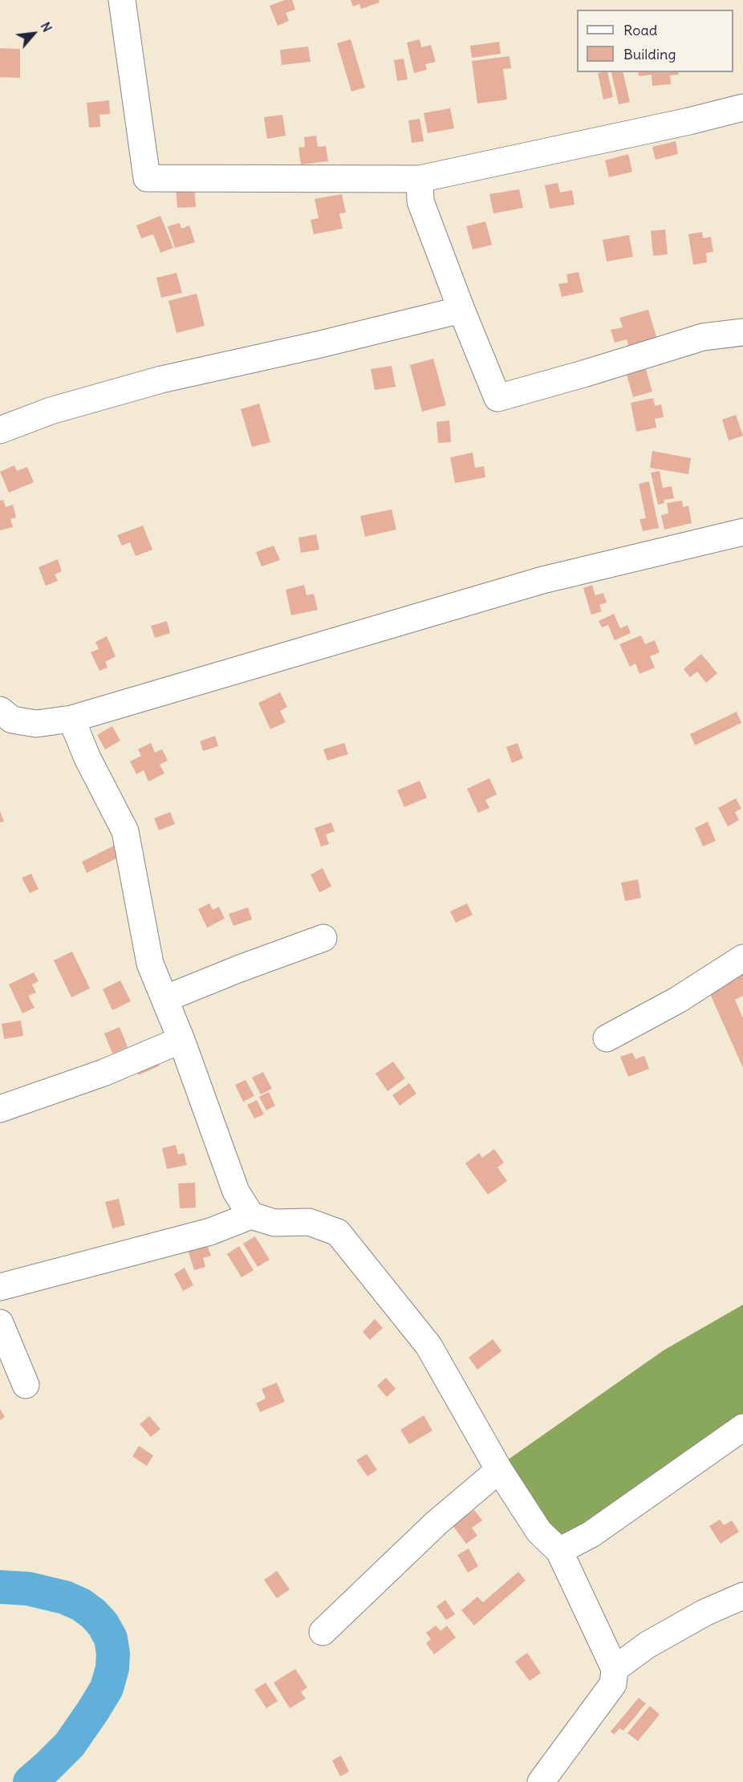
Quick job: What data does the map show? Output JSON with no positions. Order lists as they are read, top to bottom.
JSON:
{
  "legend": ["Road", "Building"],
  "north": "top right"
}
